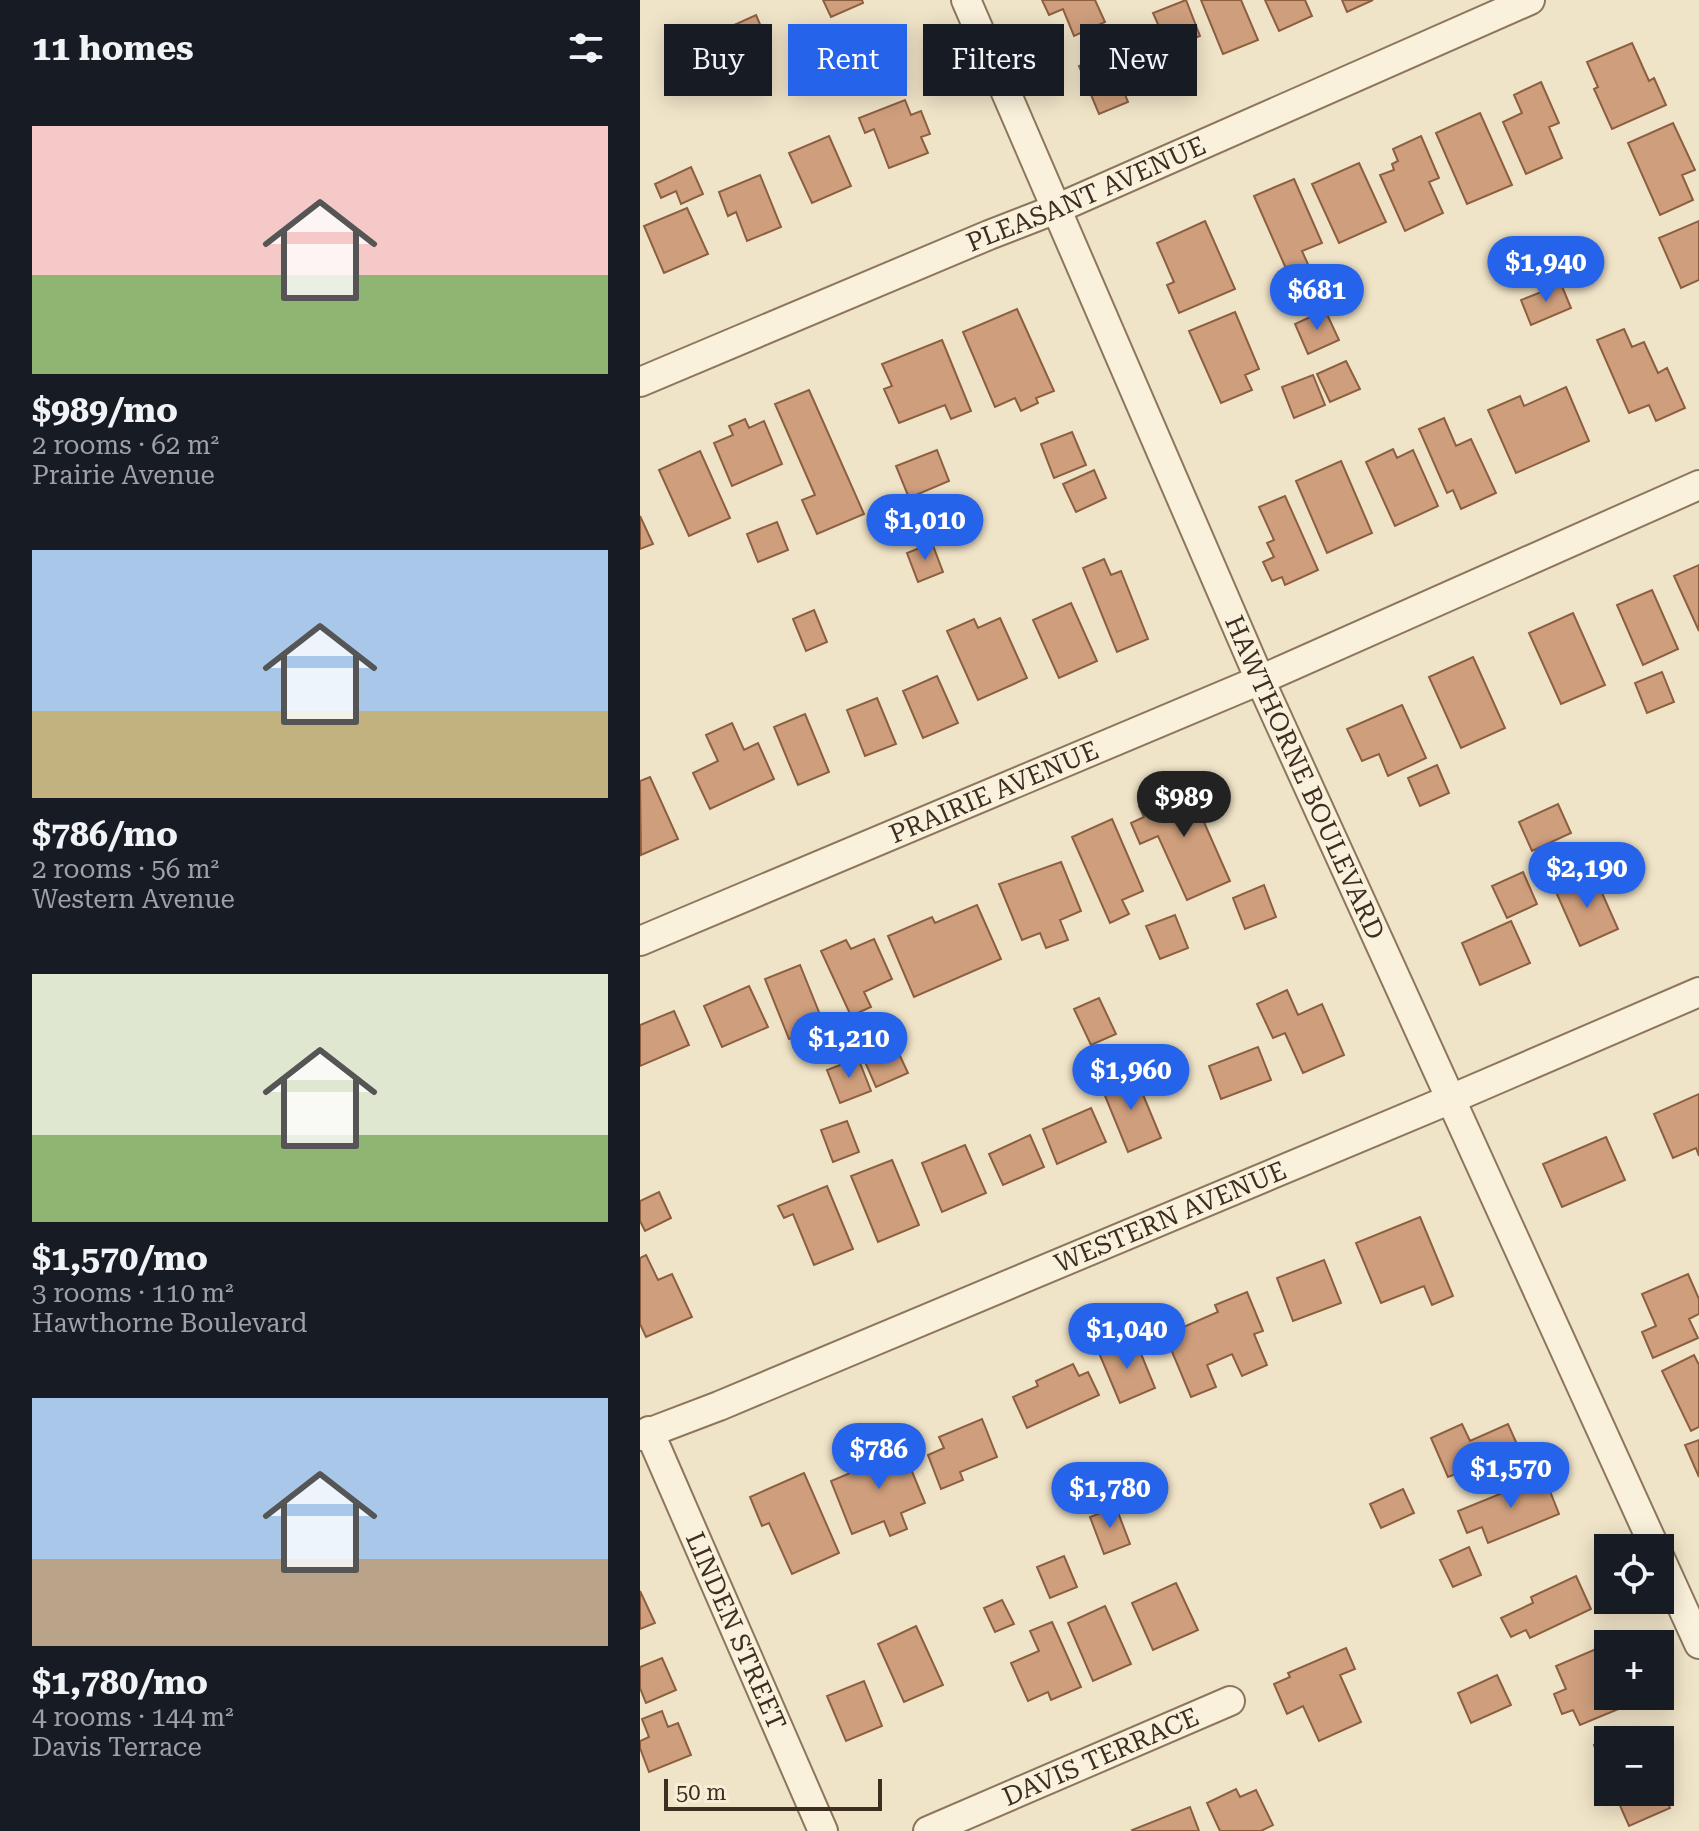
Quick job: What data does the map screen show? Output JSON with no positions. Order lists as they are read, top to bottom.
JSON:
{
  "streets": {
    "street": [
      "PLEASANT AVENUE",
      "HAWTHORNE BOULEVARD",
      "PRAIRIE AVENUE",
      "WESTERN AVENUE",
      "LINDEN STREET",
      "DAVIS TERRACE"
    ]
  },
  "crossings": [
    ["PLEASANT AVENUE", "HAWTHORNE BOULEVARD"],
    ["HAWTHORNE BOULEVARD", "PRAIRIE AVENUE"],
    ["HAWTHORNE BOULEVARD", "WESTERN AVENUE"],
    ["WESTERN AVENUE", "LINDEN STREET"]
  ],
  "scale_bar": "50 m",
  "page": {
    "heading": "11 homes",
    "chip": [
      "Buy",
      "Rent",
      "Filters",
      "New"
    ],
    "list": [
      {
        "name": "$989/mo",
        "note": "2 rooms · 62 m² · Prairie Avenue"
      },
      {
        "name": "$786/mo",
        "note": "2 rooms · 56 m² · Western Avenue"
      },
      {
        "name": "$1,570/mo",
        "note": "3 rooms · 110 m² · Hawthorne Boulevard"
      },
      {
        "name": "$1,780/mo",
        "note": "4 rooms · 144 m² · Davis Terrace"
      }
    ],
    "price": [
      "$1,940",
      "$681",
      "$1,010",
      "$989",
      "$2,190",
      "$1,210",
      "$1,960",
      "$1,040",
      "$786",
      "$1,570",
      "$1,780"
    ],
    "map_buttons": ["+", "−"],
    "scale": "50 m"
  }
}
